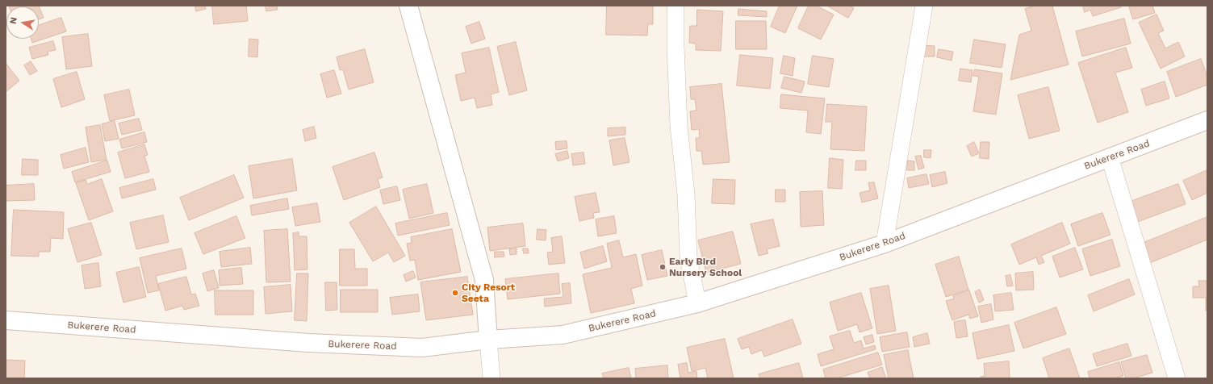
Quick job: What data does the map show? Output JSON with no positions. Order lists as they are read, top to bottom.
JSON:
{
  "streets": {
    "main road": ["Bukerere Road"]
  },
  "places": ["Early Bird Nursery School", "City Resort Seeta"],
  "north": "left"
}
